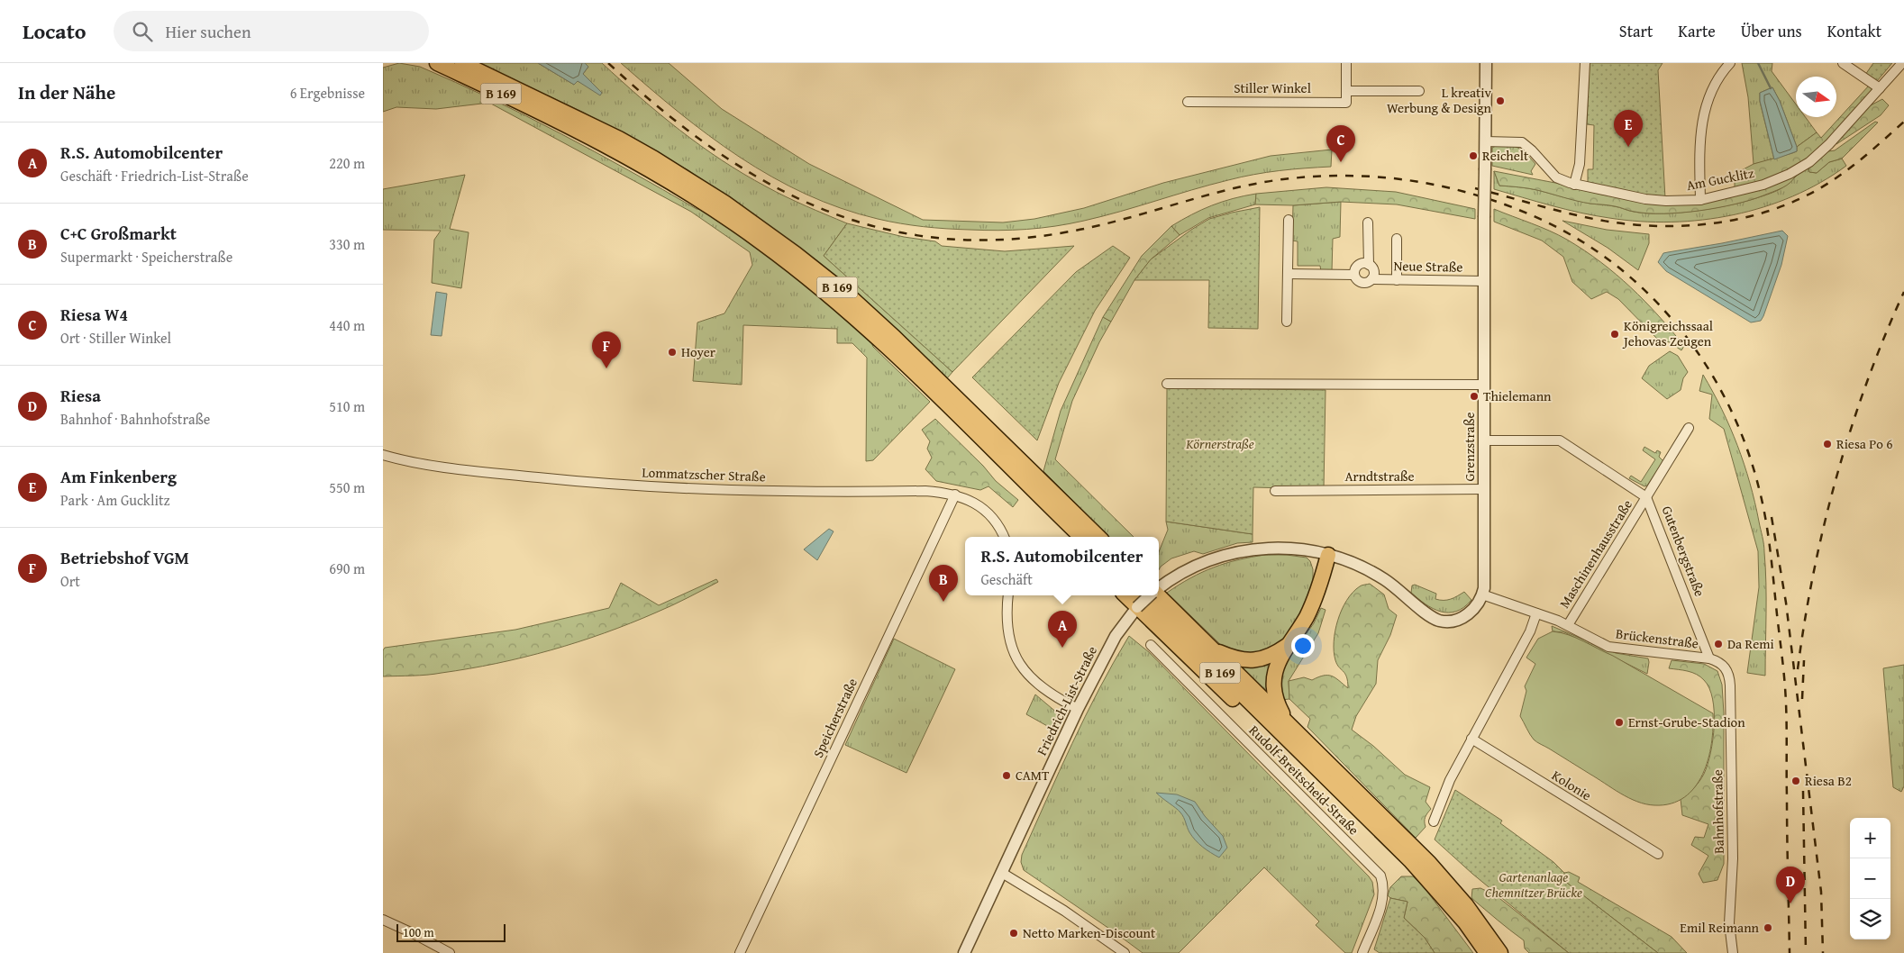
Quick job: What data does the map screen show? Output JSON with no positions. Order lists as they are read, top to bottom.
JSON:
{
  "streets": {
    "highway": ["B 169"],
    "street": [
      "Stiller Winkel",
      "Am Gucklitz",
      "Neue Straße",
      "Grenzstraße",
      "Lommatzscher Straße",
      "Arndtstraße",
      "Gutenbergstraße",
      "Maschinenhausstraße",
      "Brückenstraße",
      "Friedrich-List-Straße",
      "Speicherstraße",
      "Rudolf-Breitscheid-Straße",
      "Kolonie",
      "Bahnhofstraße"
    ]
  },
  "crossings": [
    ["Am Gucklitz", "Grenzstraße"],
    ["Neue Straße", "Grenzstraße"],
    ["Grenzstraße", "Arndtstraße"],
    ["Grenzstraße", "Gutenbergstraße"],
    ["Grenzstraße", "Brückenstraße"],
    ["Grenzstraße", "Friedrich-List-Straße"],
    ["Lommatzscher Straße", "Speicherstraße"],
    ["Gutenbergstraße", "Maschinenhausstraße"],
    ["Gutenbergstraße", "Brückenstraße"],
    ["Maschinenhausstraße", "Brückenstraße"],
    ["Brückenstraße", "Friedrich-List-Straße"],
    ["Brückenstraße", "Bahnhofstraße"]
  ],
  "parks": ["Körnerstraße", "Gartenanlage Chemnitzer Brücke"],
  "places": [
    "L kreativ Werbung & Design",
    "Reichelt",
    "Königreichssaal Jehovas Zeugen",
    "Hoyer",
    "Thielemann",
    "Riesa Po 6",
    "Da Remi",
    "Ernst-Grube-Stadion",
    "CAMT",
    "Riesa B2",
    "Emil Reimann",
    "Netto Marken-Discount"
  ],
  "scale_bar": "100 m",
  "north": "right",
  "page": {
    "header": "Locato",
    "search": "Hier suchen",
    "nav": [
      "Start",
      "Karte",
      "Über uns",
      "Kontakt"
    ],
    "heading": ["In der Nähe", "6 Ergebnisse"],
    "pins": [
      "E",
      "C",
      "F",
      "B",
      "A",
      "D"
    ],
    "list": [
      {
        "mark": "A",
        "name": "R.S. Automobilcenter",
        "note": "Geschäft · Friedrich-List-Straße",
        "value": "220 m"
      },
      {
        "mark": "B",
        "name": "C+C Großmarkt",
        "note": "Supermarkt · Speicherstraße",
        "value": "330 m"
      },
      {
        "mark": "C",
        "name": "Riesa W4",
        "note": "Ort · Stiller Winkel",
        "value": "440 m"
      },
      {
        "mark": "D",
        "name": "Riesa",
        "note": "Bahnhof · Bahnhofstraße",
        "value": "510 m"
      },
      {
        "mark": "E",
        "name": "Am Finkenberg",
        "note": "Park · Am Gucklitz",
        "value": "550 m"
      },
      {
        "mark": "F",
        "name": "Betriebshof VGM",
        "note": "Ort",
        "value": "690 m"
      }
    ],
    "popup": ["R.S. Automobilcenter", "Geschäft"],
    "map_buttons": ["+", "−"],
    "scale": "100 m"
  }
}
